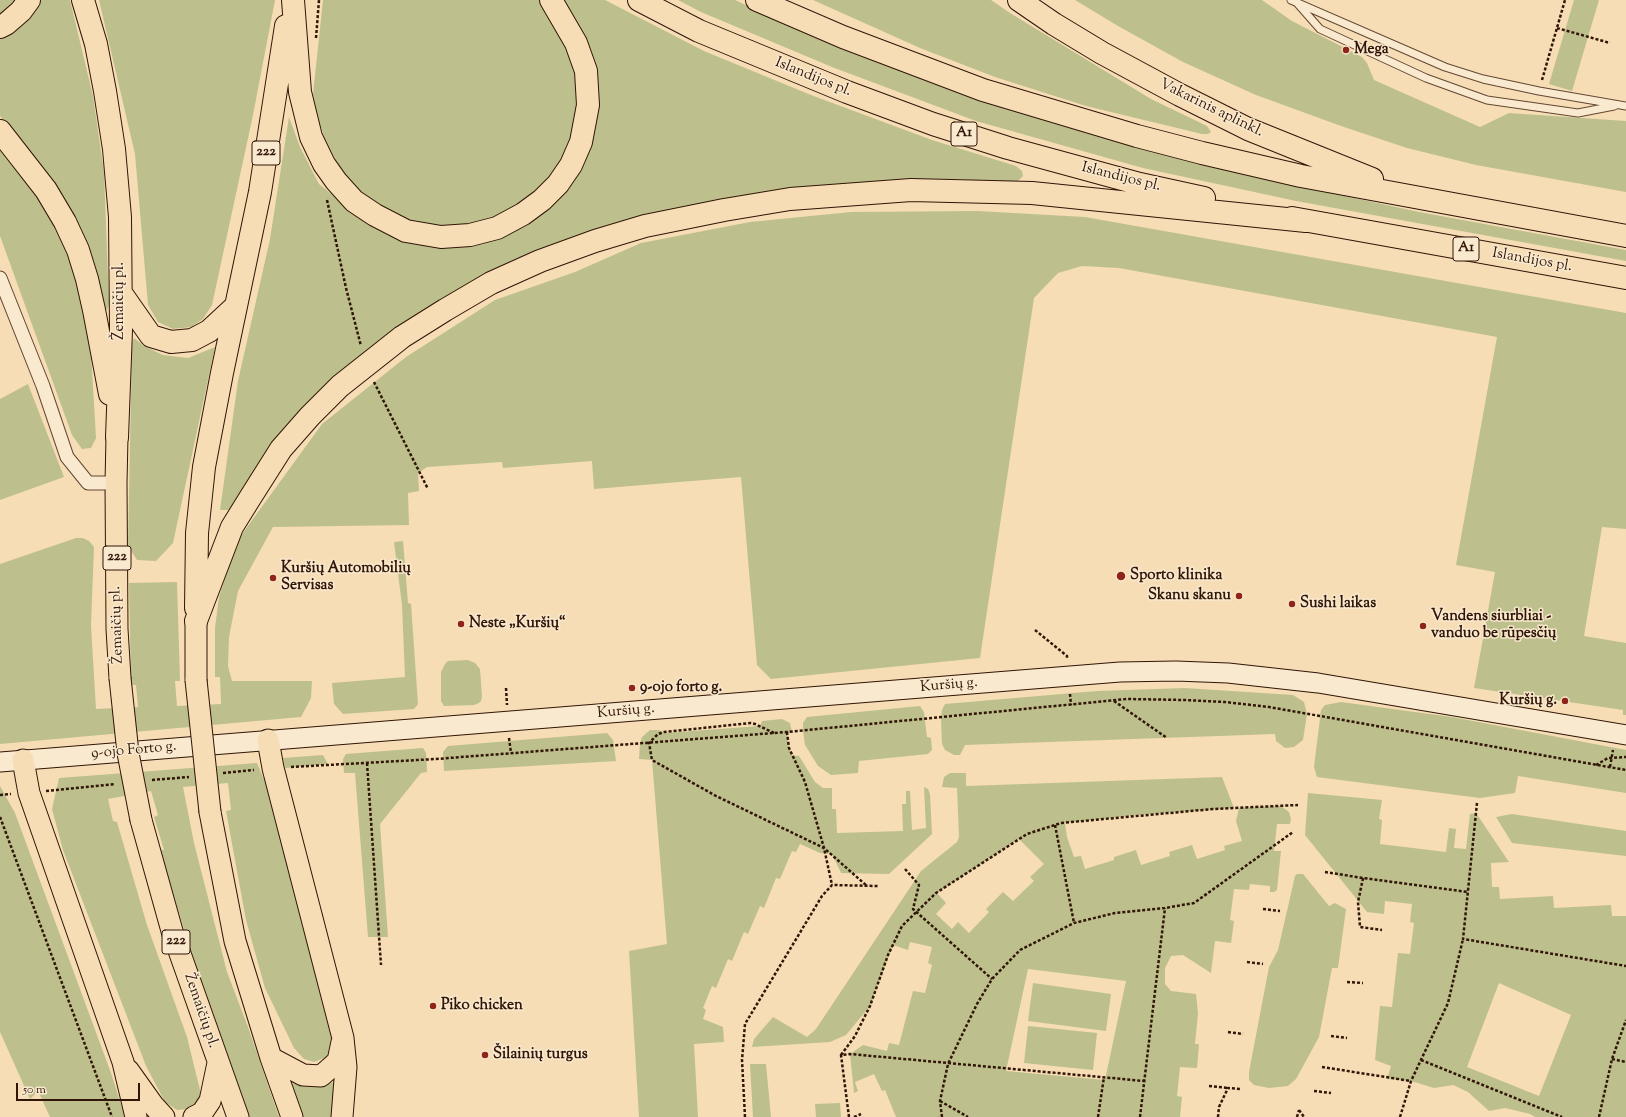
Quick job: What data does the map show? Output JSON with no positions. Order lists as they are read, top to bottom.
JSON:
{
  "streets": {
    "highway": [
      "Islandijos pl.",
      "Vakarinis aplinkl.",
      "A1",
      "222",
      "Žemaičių pl."
    ],
    "main road": ["Kuršių g.", "9-ojo Forto g."]
  },
  "crossings": [
    ["Kuršių g.", "9-ojo Forto g."]
  ],
  "places": [
    "Mega",
    "Sporto klinika",
    "Kuršių Automobilių Servisas",
    "Skanu skanu",
    "Sushi laikas",
    "Neste „Kuršių“",
    "Vandens siurbliai - vanduo be rūpesčių",
    "9-ojo forto g.",
    "Kuršių g.",
    "Piko chicken",
    "Šilainių turgus"
  ],
  "scale_bar": "50 m"
}
